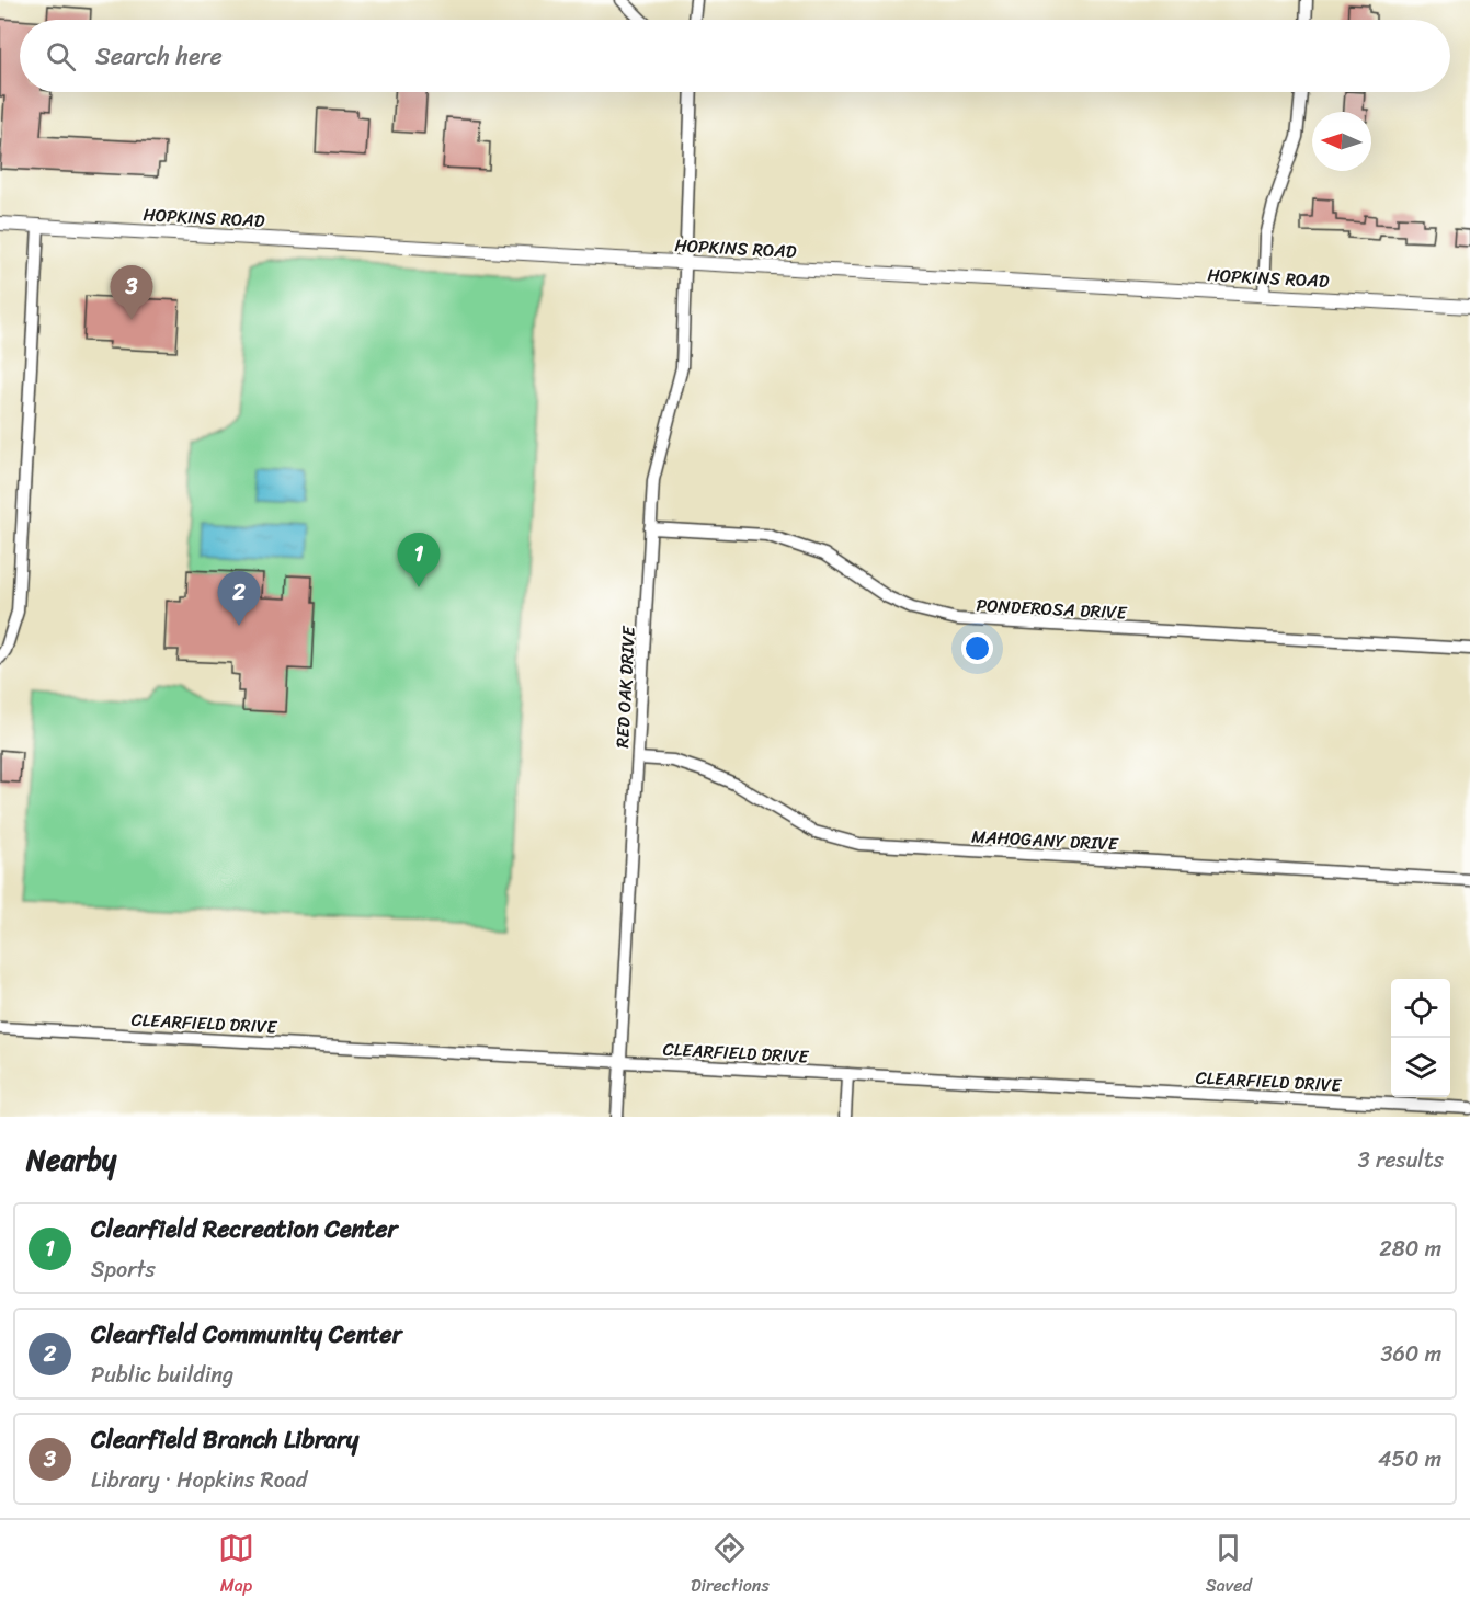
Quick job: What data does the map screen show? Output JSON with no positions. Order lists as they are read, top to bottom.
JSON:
{
  "streets": {
    "street": [
      "HOPKINS ROAD",
      "PONDEROSA DRIVE",
      "RED OAK DRIVE",
      "MAHOGANY DRIVE",
      "CLEARFIELD DRIVE"
    ]
  },
  "crossings": [
    ["HOPKINS ROAD", "RED OAK DRIVE"],
    ["PONDEROSA DRIVE", "RED OAK DRIVE"],
    ["RED OAK DRIVE", "MAHOGANY DRIVE"],
    ["RED OAK DRIVE", "CLEARFIELD DRIVE"]
  ],
  "north": "left",
  "page": {
    "search": "Search here",
    "pins": ["3", "1", "2"],
    "heading": ["Nearby", "3 results"],
    "list": [
      {
        "mark": "1",
        "name": "Clearfield Recreation Center",
        "note": "Sports",
        "value": "280 m"
      },
      {
        "mark": "2",
        "name": "Clearfield Community Center",
        "note": "Public building",
        "value": "360 m"
      },
      {
        "mark": "3",
        "name": "Clearfield Branch Library",
        "note": "Library · Hopkins Road",
        "value": "450 m"
      }
    ],
    "nav": ["Map", "Directions", "Saved"]
  }
}
